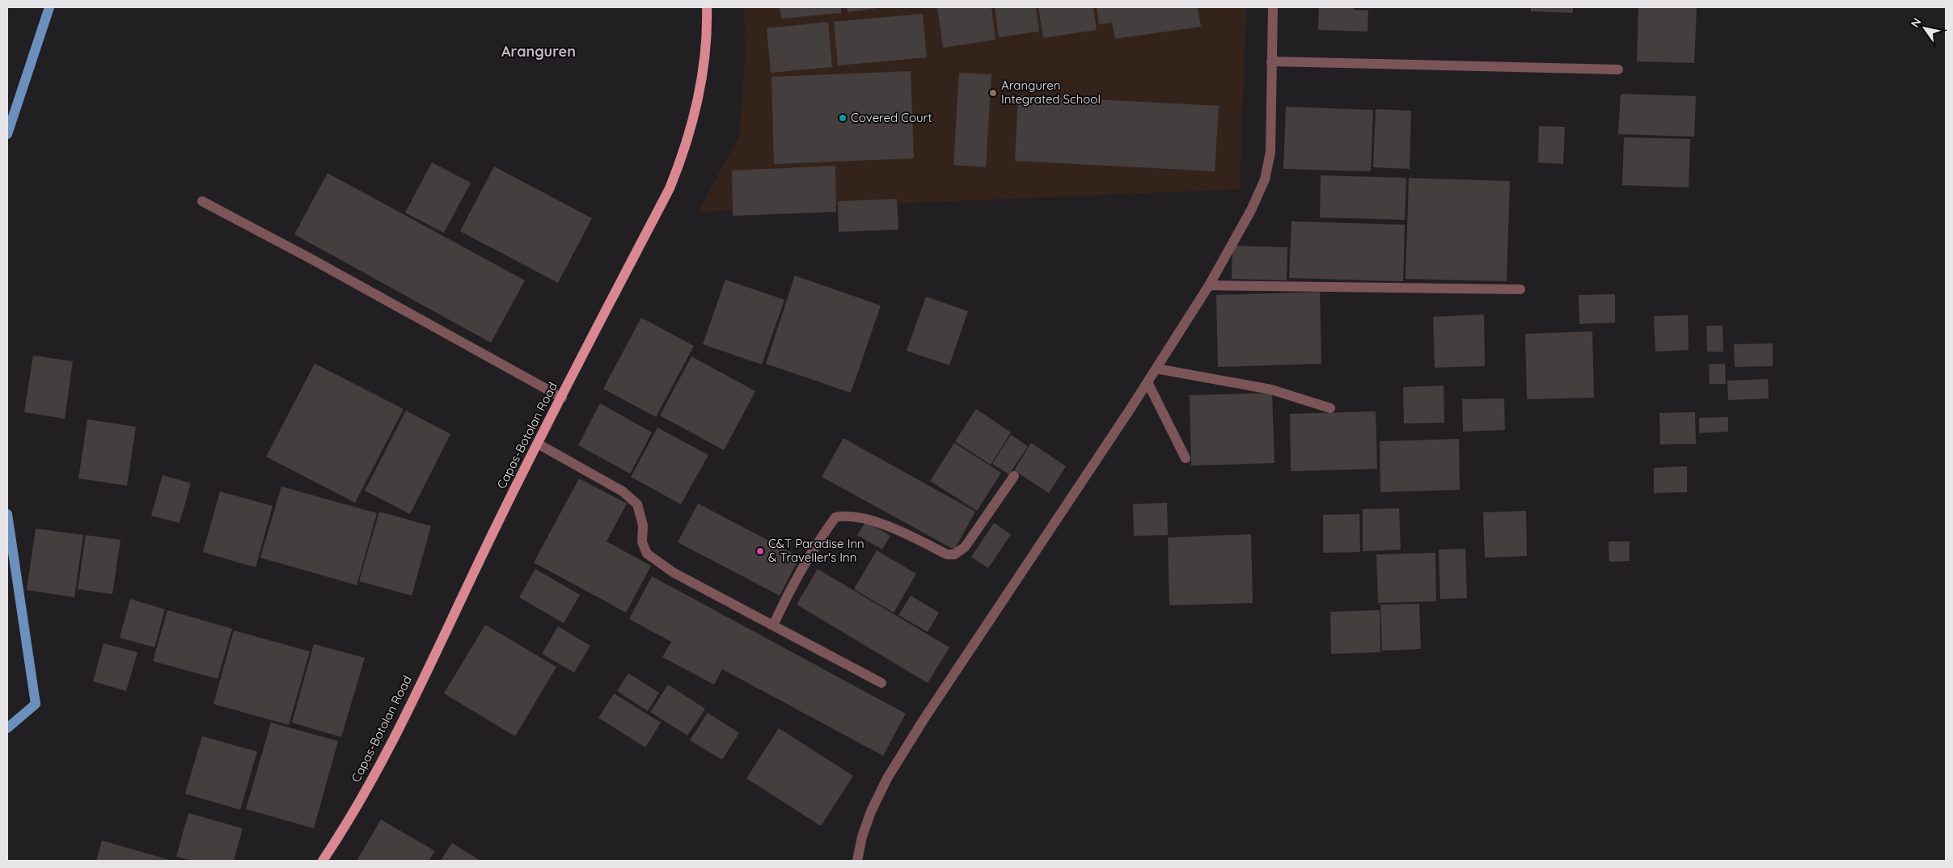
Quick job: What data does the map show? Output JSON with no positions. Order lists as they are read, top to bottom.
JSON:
{
  "streets": {
    "main road": ["Capas-Botolan Road"]
  },
  "districts": ["Aranguren"],
  "places": ["Aranguren Integrated School", "Covered Court", "C&T Paradise Inn & Traveller's Inn"],
  "north": "top left"
}
